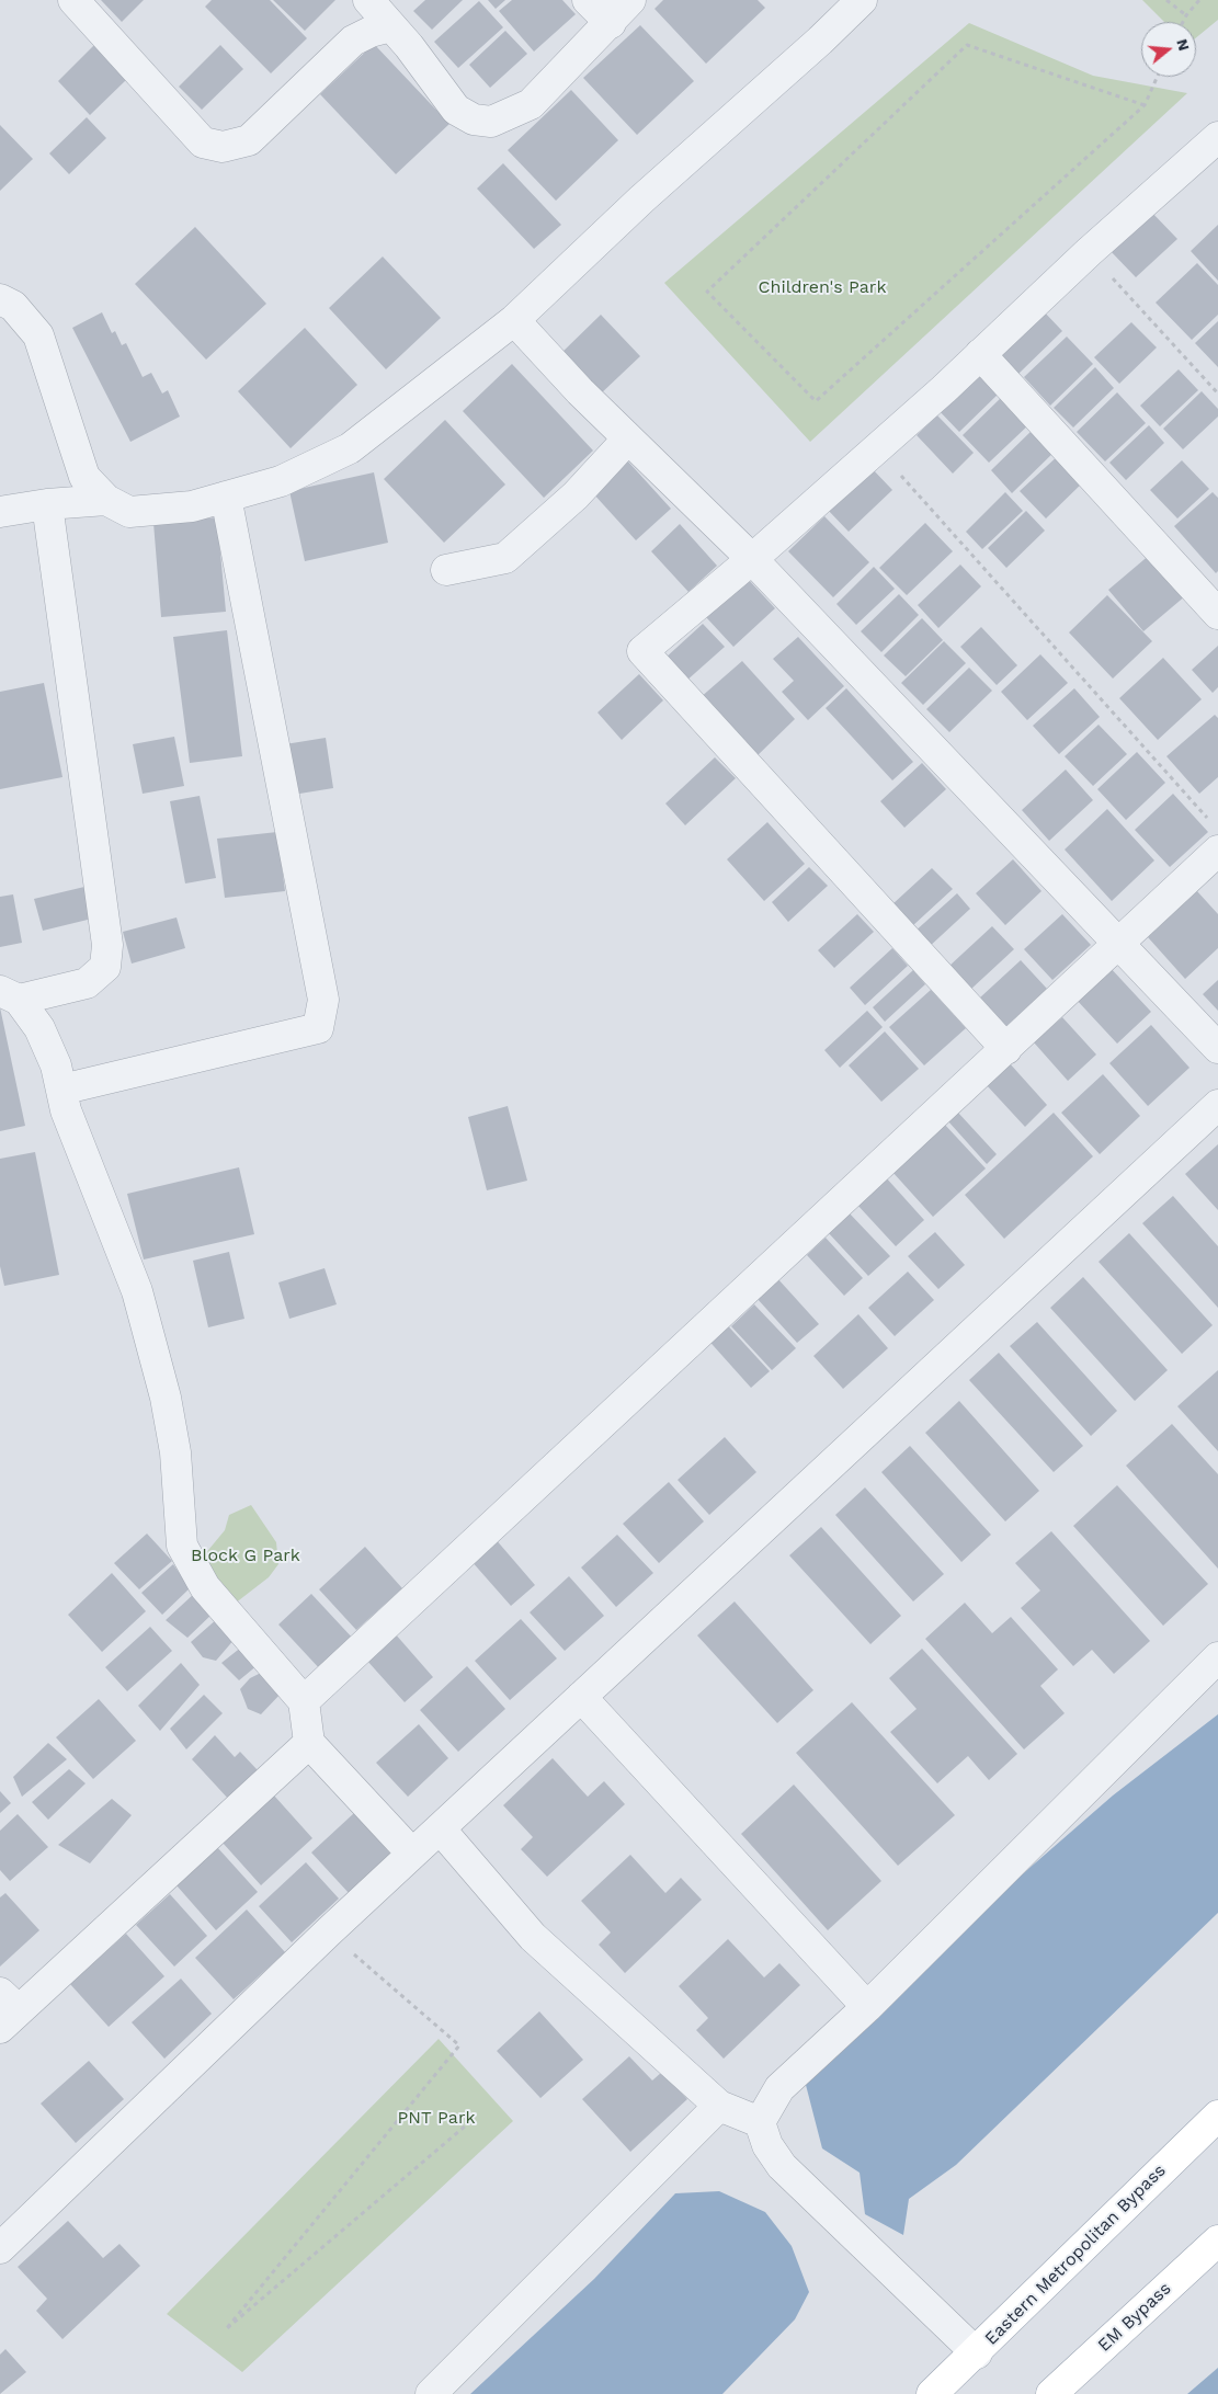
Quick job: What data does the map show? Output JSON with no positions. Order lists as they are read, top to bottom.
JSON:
{
  "streets": {
    "main road": ["Eastern Metropolitan Bypass", "EM Bypass"]
  },
  "parks": ["Children's Park", "Block G Park", "PNT Park"],
  "north": "right"
}
